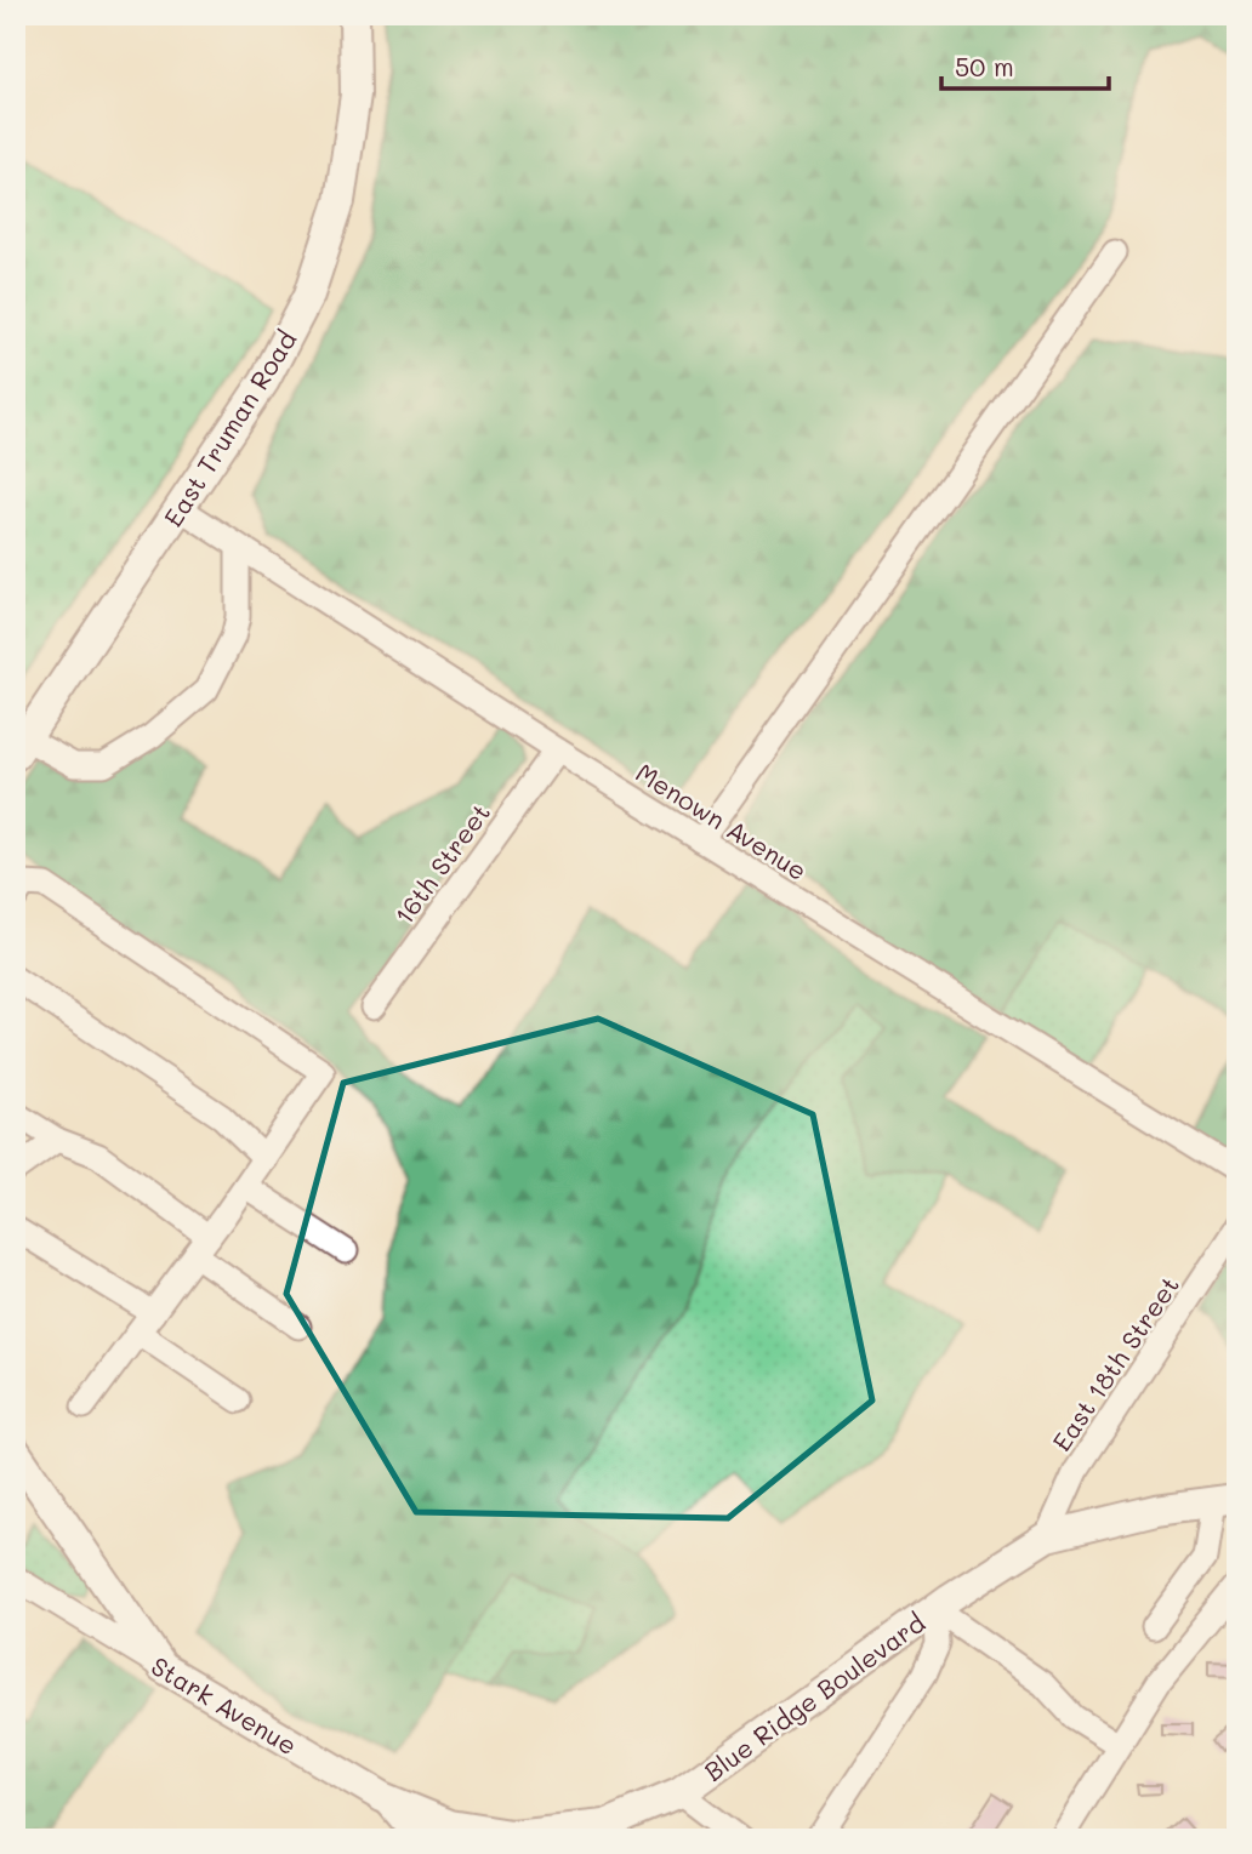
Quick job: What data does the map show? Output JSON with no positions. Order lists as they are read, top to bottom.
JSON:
{
  "streets": {
    "main road": ["East Truman Road", "Blue Ridge Boulevard", "Stark Avenue"],
    "street": ["Menown Avenue", "16th Street", "East 18th Street"]
  },
  "crossings": [
    ["East Truman Road", "Menown Avenue"],
    ["Menown Avenue", "16th Street"],
    ["East 18th Street", "Blue Ridge Boulevard"],
    ["Blue Ridge Boulevard", "Stark Avenue"]
  ],
  "scale_bar": "50 m"
}
